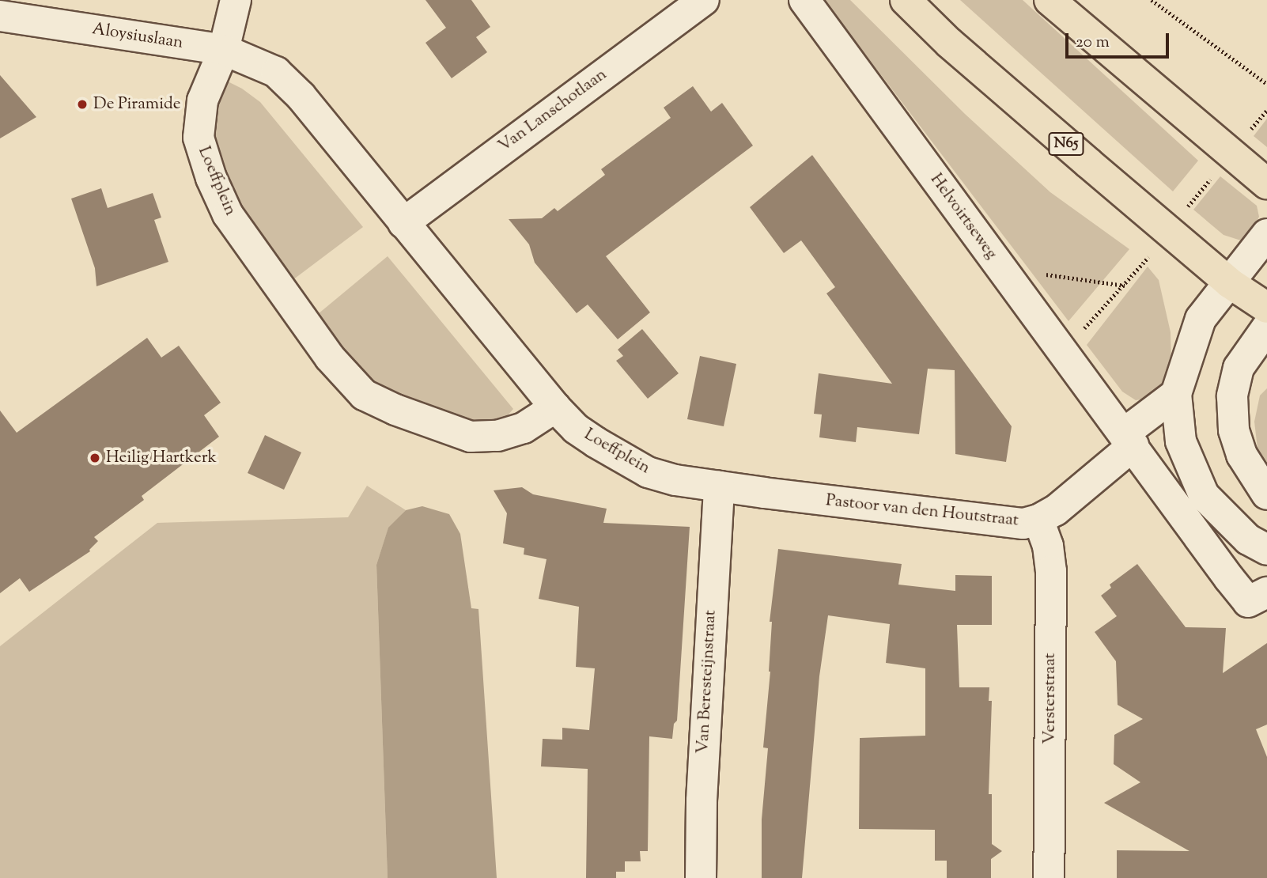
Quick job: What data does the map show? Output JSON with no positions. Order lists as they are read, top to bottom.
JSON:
{
  "streets": {
    "main road": ["N65"],
    "street": [
      "Aloysiuslaan",
      "Van Lanschotlaan",
      "Loeffplein",
      "Helvoirtseweg",
      "Pastoor van den Houtstraat",
      "Van Beresteijnstraat",
      "Versterstraat"
    ]
  },
  "crossings": [
    ["Aloysiuslaan", "Loeffplein"],
    ["Van Lanschotlaan", "Loeffplein"],
    ["Loeffplein", "Pastoor van den Houtstraat"],
    ["Loeffplein", "Van Beresteijnstraat"],
    ["Helvoirtseweg", "Pastoor van den Houtstraat"],
    ["Pastoor van den Houtstraat", "Van Beresteijnstraat"],
    ["Pastoor van den Houtstraat", "Versterstraat"]
  ],
  "places": ["De Piramide", "Heilig Hartkerk"],
  "scale_bar": "20 m"
}
